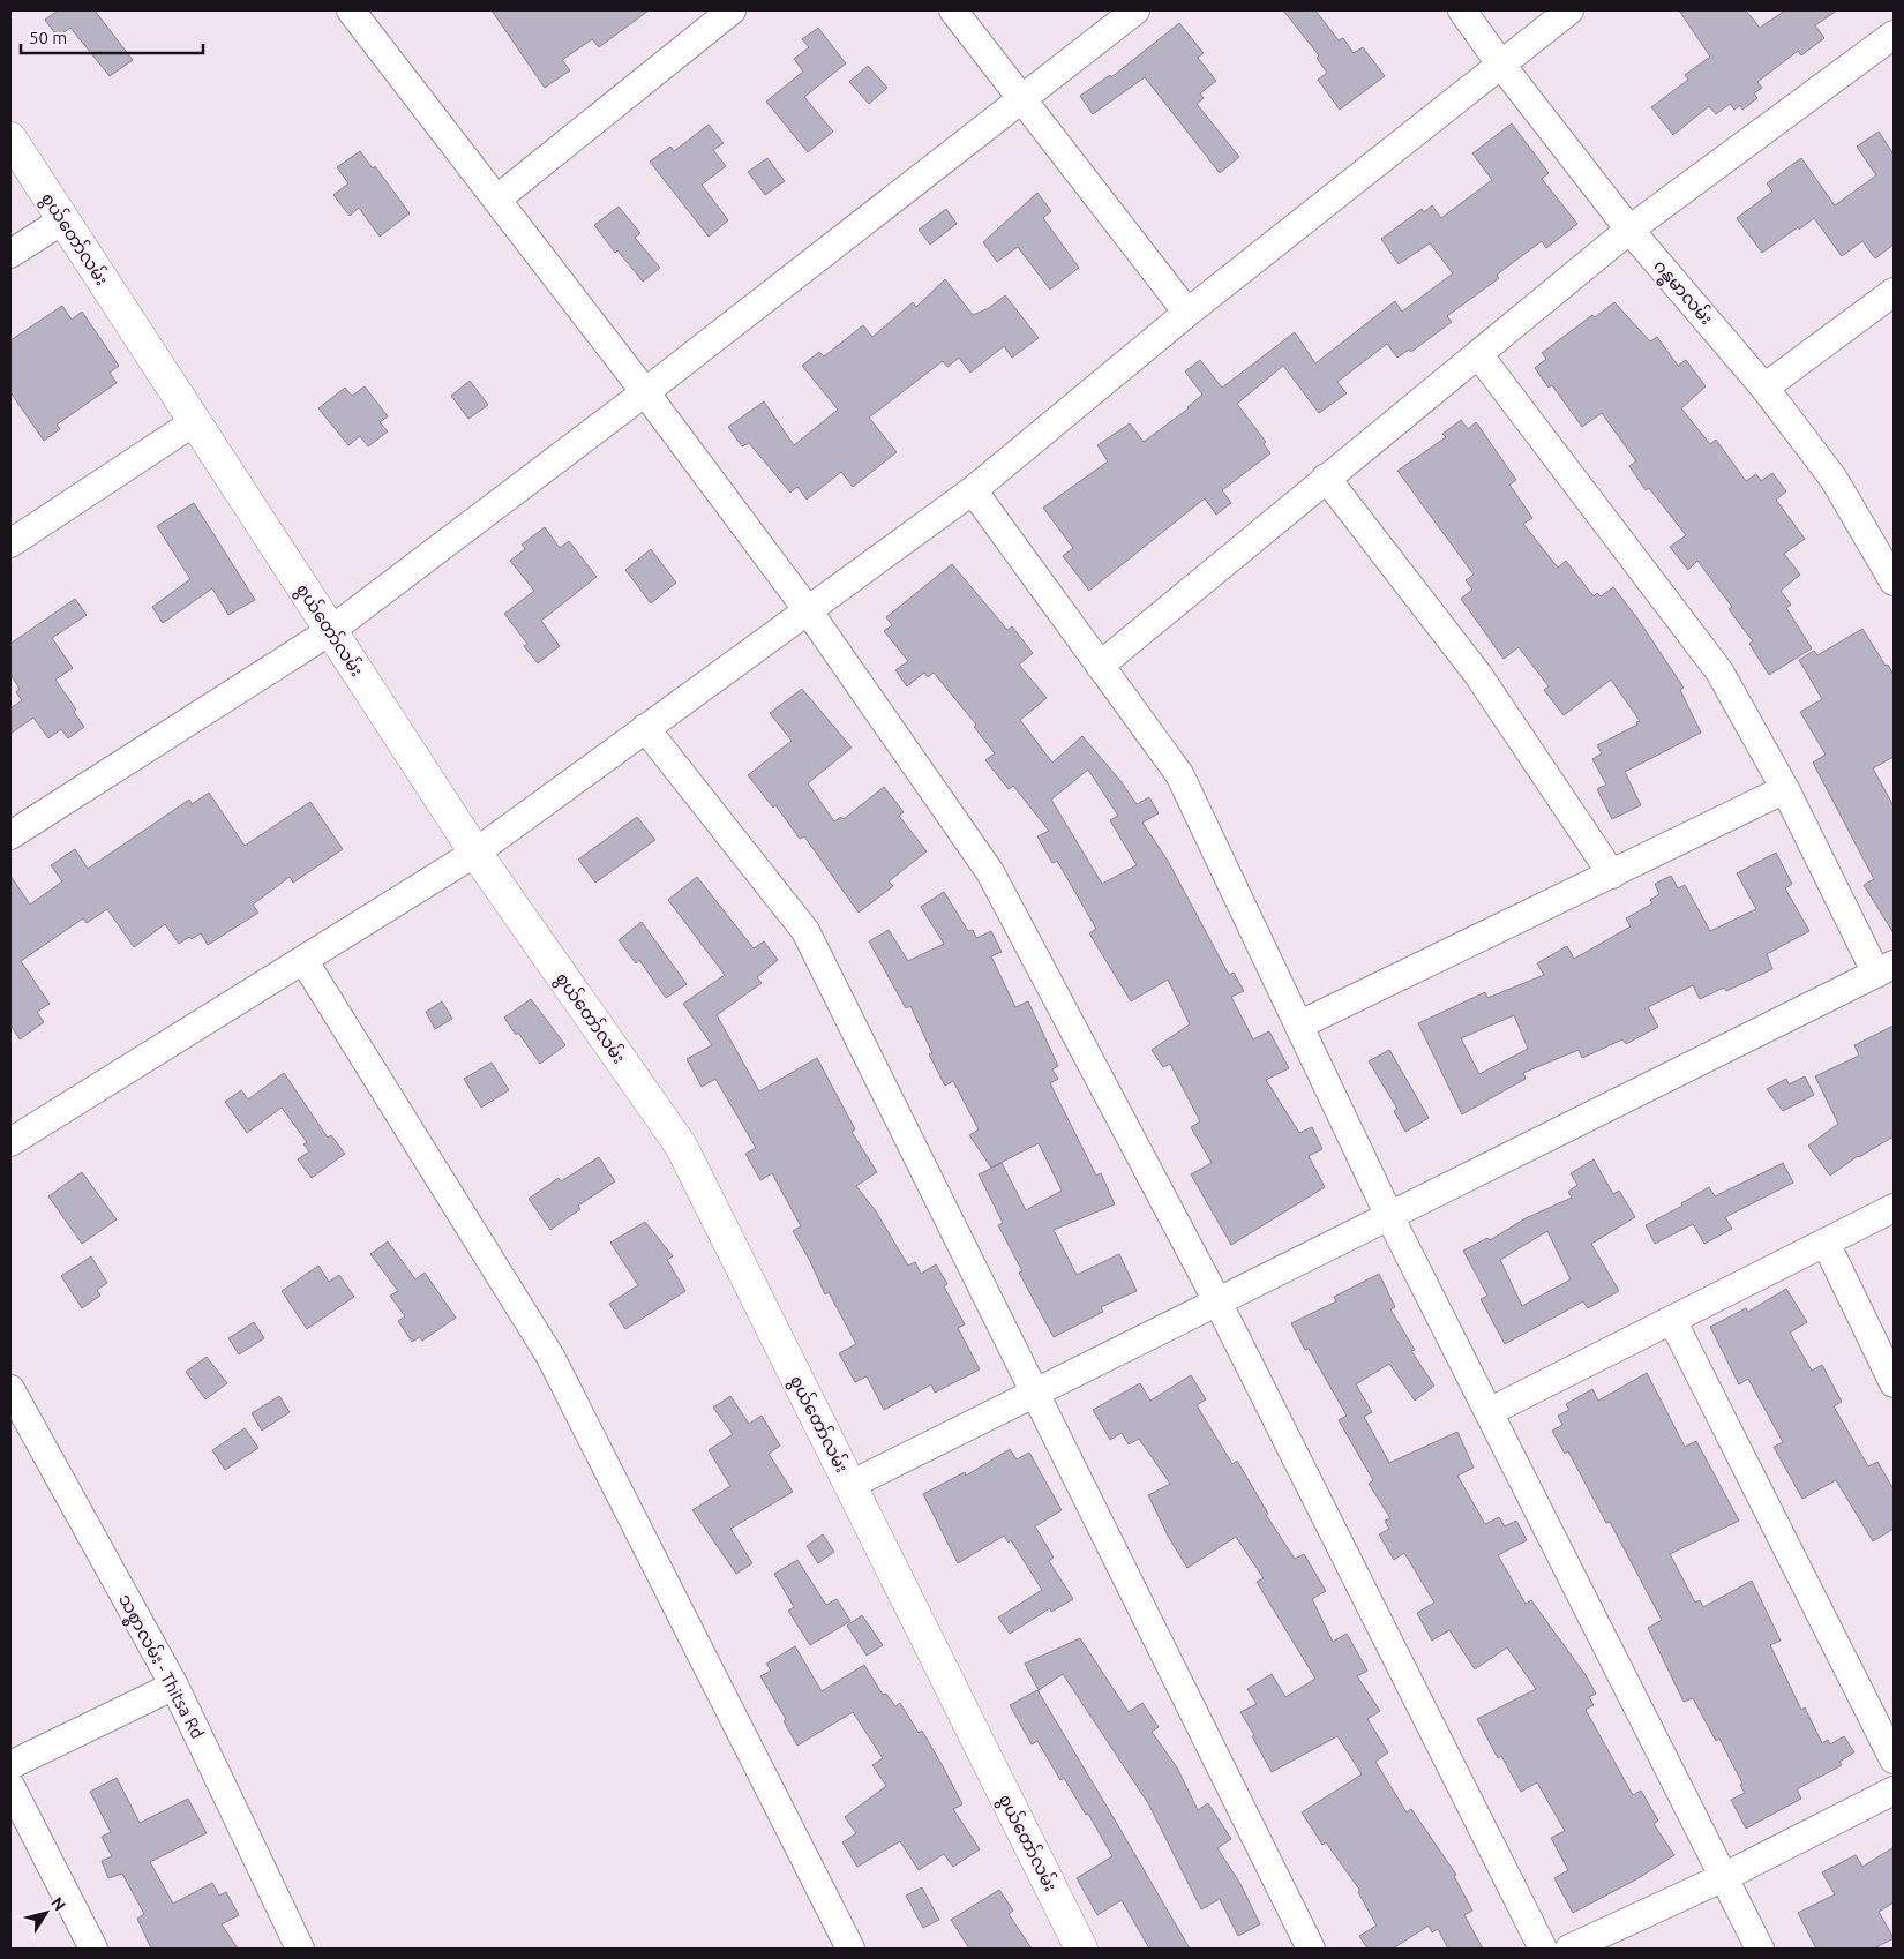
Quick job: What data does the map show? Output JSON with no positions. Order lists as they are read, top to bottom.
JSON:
{
  "streets": {
    "street": ["စွယ်တော်လမ်း", "ဂန္ဓမာလမ်း", "သစ္စာလမ်း - Thitsa Rd"]
  },
  "scale_bar": "50 m",
  "north": "top right"
}
